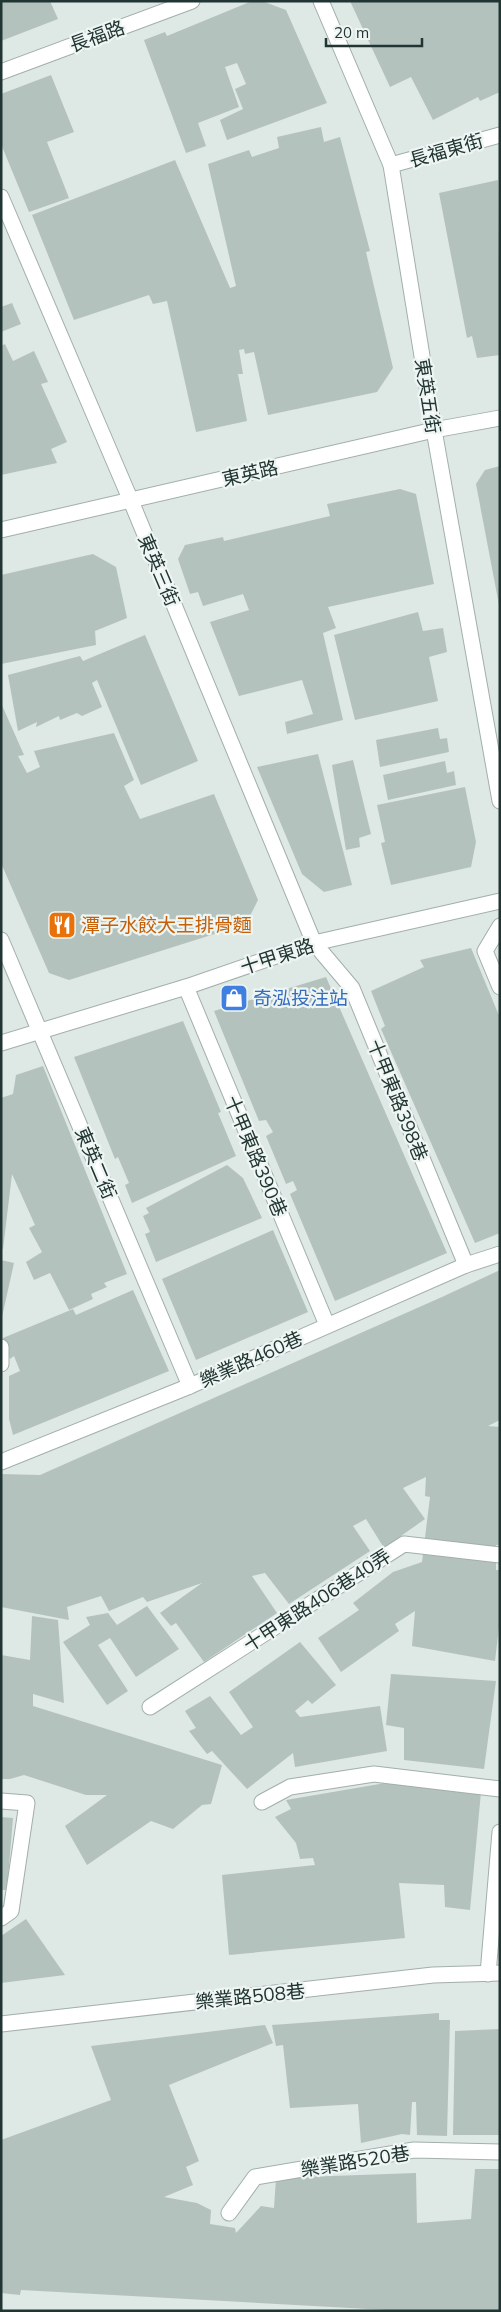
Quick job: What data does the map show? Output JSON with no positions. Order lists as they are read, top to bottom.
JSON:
{
  "streets": {
    "street": [
      "長福路",
      "長福東街",
      "東英五街",
      "東英路",
      "東英三街",
      "十甲東路",
      "十甲東路398巷",
      "十甲東路390巷",
      "東英二街",
      "樂業路460巷",
      "十甲東路406巷40弄",
      "樂業路508巷",
      "樂業路520巷"
    ]
  },
  "crossings": [
    ["長福東街", "東英五街"],
    ["東英五街", "東英路"],
    ["東英路", "東英三街"],
    ["東英三街", "十甲東路"],
    ["東英三街", "十甲東路398巷"],
    ["十甲東路", "十甲東路398巷"],
    ["十甲東路", "十甲東路390巷"],
    ["十甲東路", "東英二街"],
    ["十甲東路398巷", "樂業路460巷"],
    ["十甲東路390巷", "樂業路460巷"],
    ["東英二街", "樂業路460巷"]
  ],
  "places": {
    "restaurant": ["潭子水餃大王排骨麵"],
    "shop": ["奇泓投注站"]
  },
  "scale_bar": "20 m"
}
